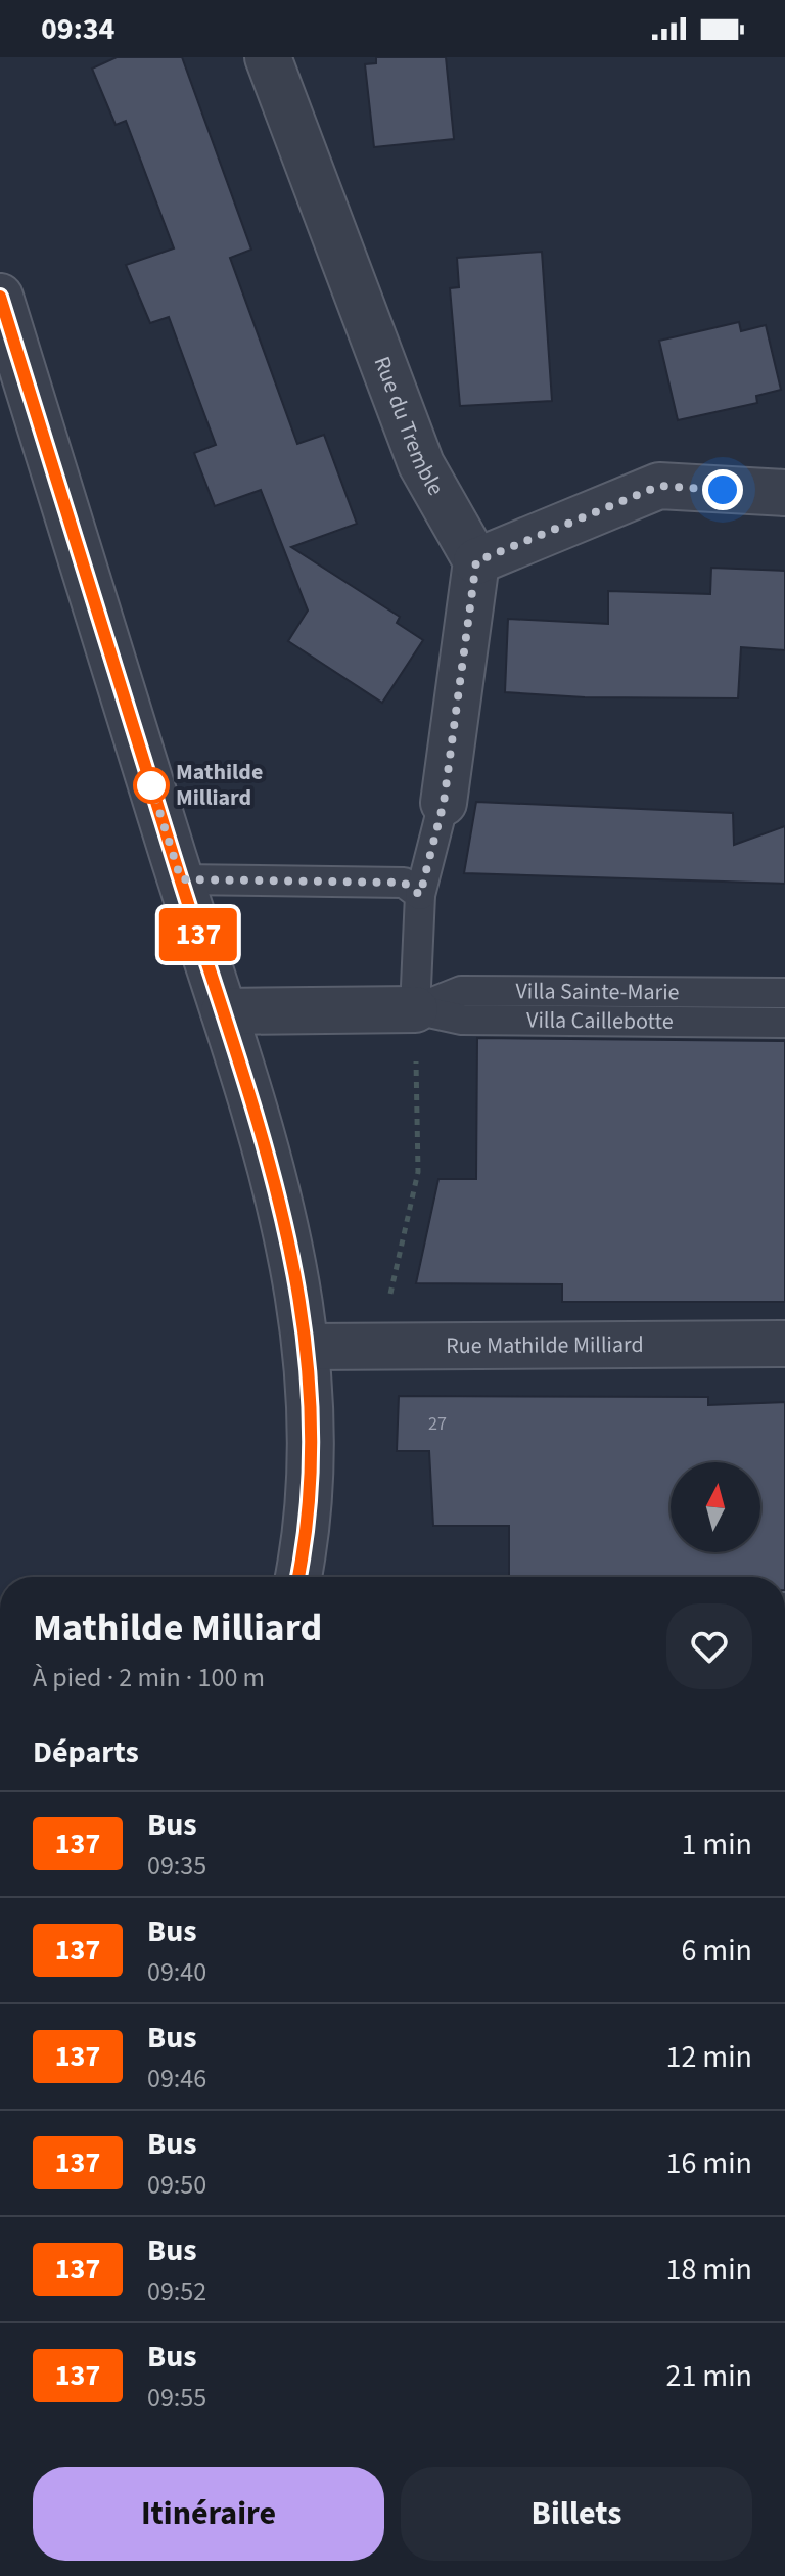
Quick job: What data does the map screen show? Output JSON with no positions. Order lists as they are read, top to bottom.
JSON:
{
  "streets": {
    "street": ["Rue du Tremble", "Rue Mathilde Milliard"],
    "lane": ["Villa Sainte-Marie", "Villa Caillebotte"]
  },
  "crossings": [
    ["Villa Sainte-Marie", "Villa Caillebotte"]
  ],
  "places": ["Mathilde Milliard"],
  "lines": ["bus line 137"],
  "house_numbers": ["27"],
  "north": "top",
  "page": {
    "status": "09:34",
    "on_map": "137",
    "heading": [
      ["Mathilde Milliard", "À pied · 2 min · 100 m"],
      "Départs"
    ],
    "list": [
      {
        "mark": "137",
        "name": "Bus",
        "note": "09:35",
        "value": "1 min"
      },
      {
        "mark": "137",
        "name": "Bus",
        "note": "09:40",
        "value": "6 min"
      },
      {
        "mark": "137",
        "name": "Bus",
        "note": "09:46",
        "value": "12 min"
      },
      {
        "mark": "137",
        "name": "Bus",
        "note": "09:50",
        "value": "16 min"
      },
      {
        "mark": "137",
        "name": "Bus",
        "note": "09:52",
        "value": "18 min"
      },
      {
        "mark": "137",
        "name": "Bus",
        "note": "09:55",
        "value": "21 min"
      }
    ],
    "buttons": ["Itinéraire", "Billets"]
  }
}
